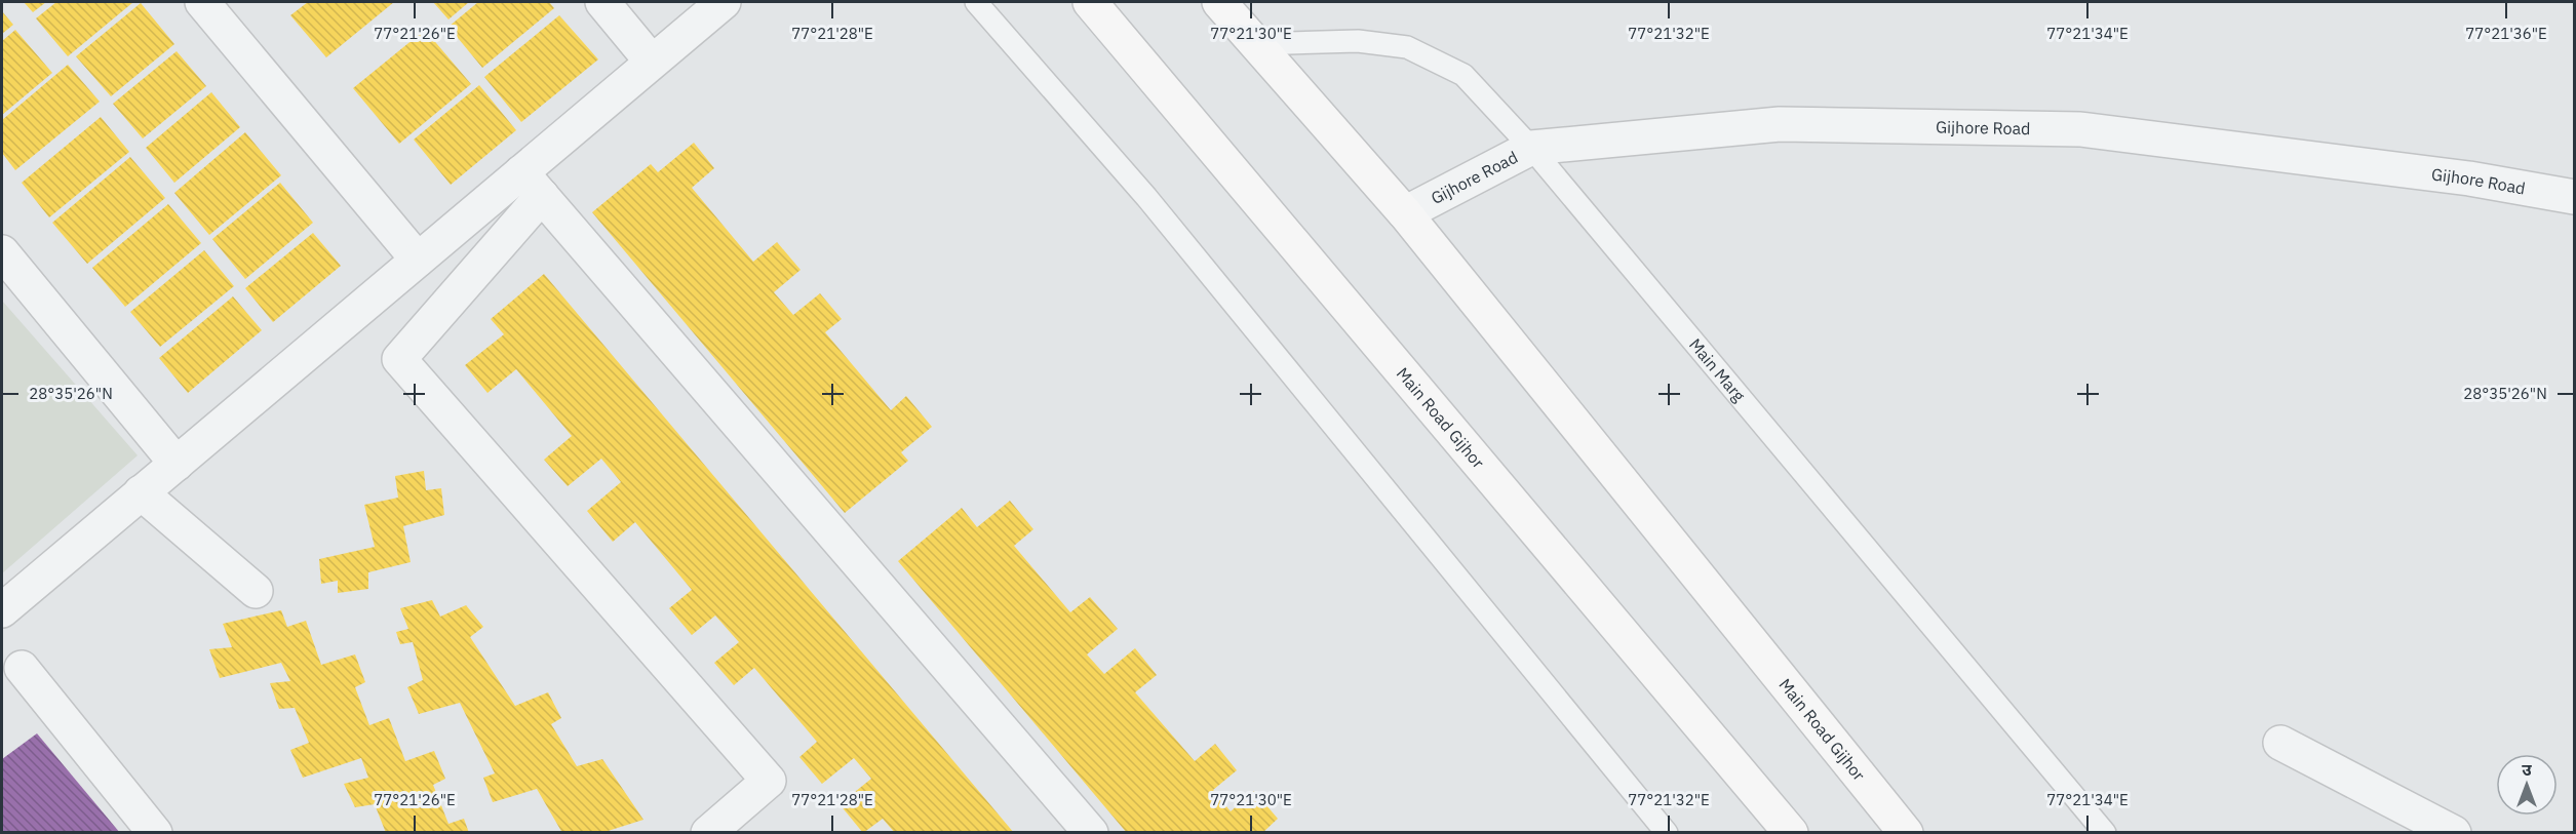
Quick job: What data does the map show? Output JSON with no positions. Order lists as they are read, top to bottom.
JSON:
{
  "streets": {
    "street": ["Gijhore Road", "Main Road Gijhor"],
    "lane": ["Main Marg"]
  },
  "crossings": [
    ["Gijhore Road", "Main Marg"],
    ["Gijhore Road", "Main Road Gijhor"],
    ["Main Marg", "Main Road Gijhor"]
  ],
  "north": "top",
  "coordinates": [
    "77°21'26\"E",
    "77°21'28\"E",
    "77°21'30\"E",
    "77°21'32\"E",
    "77°21'34\"E",
    "77°21'36\"E",
    "28°35'26\"N"
  ]
}
